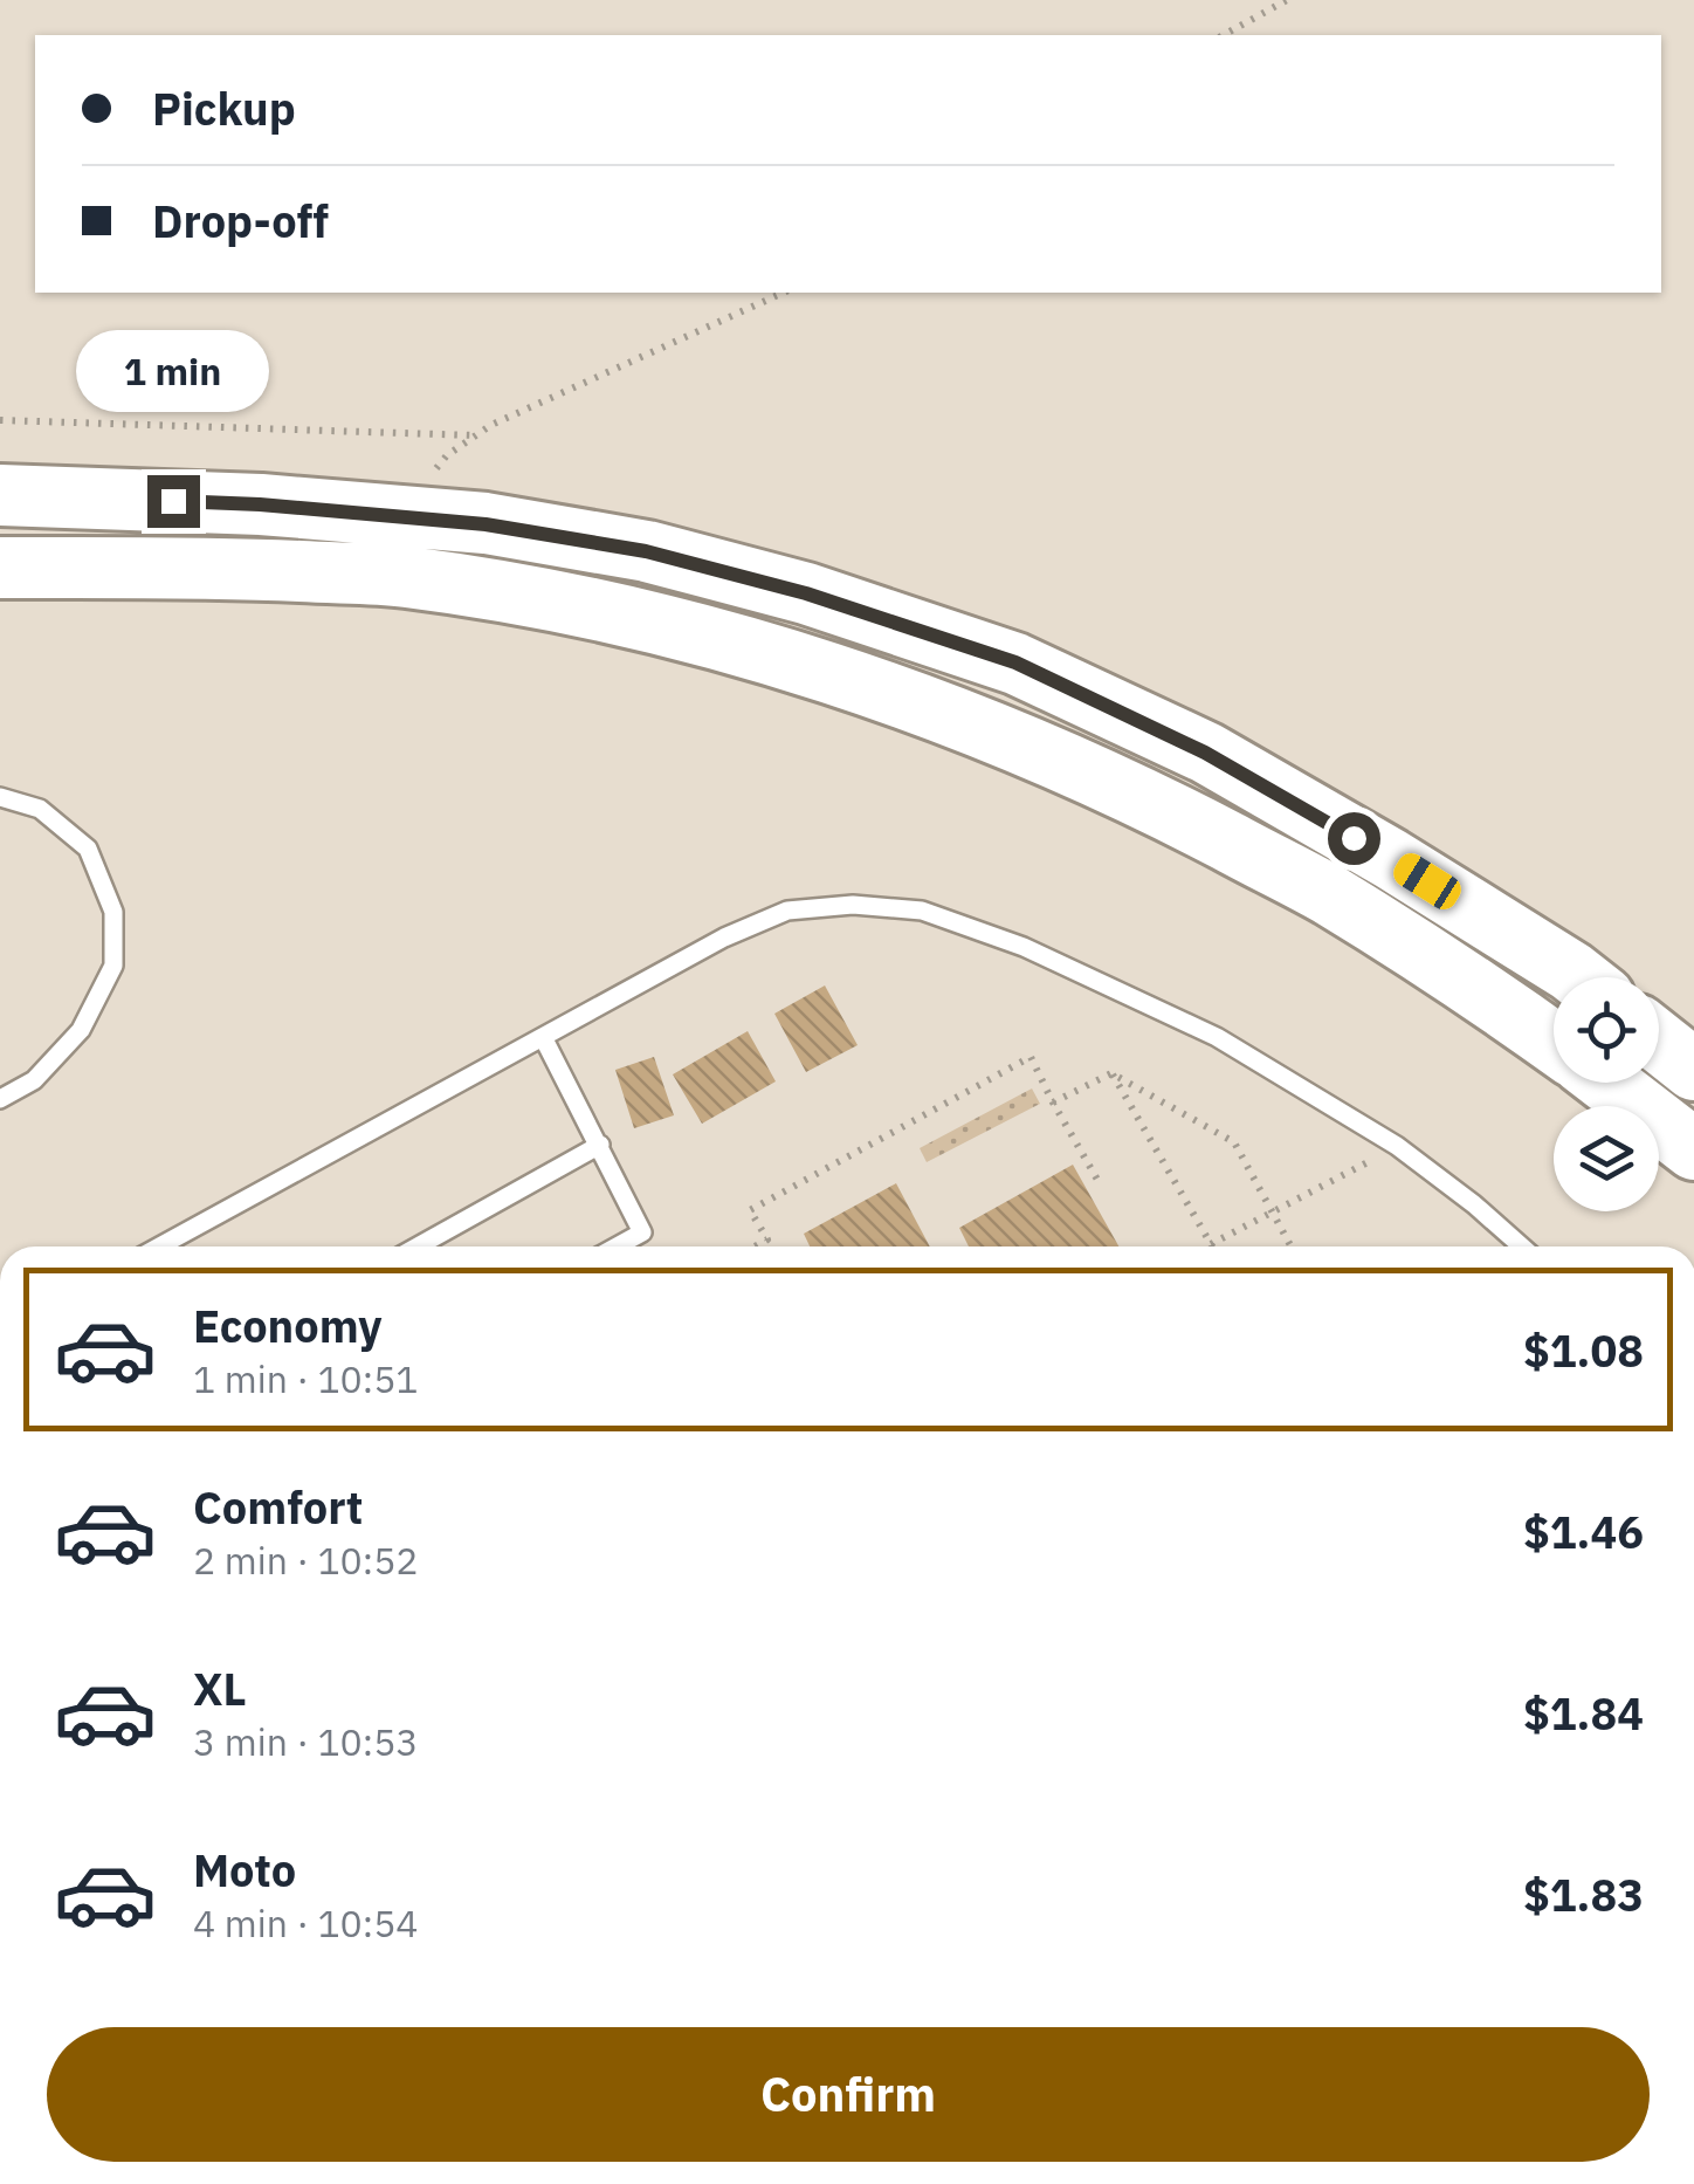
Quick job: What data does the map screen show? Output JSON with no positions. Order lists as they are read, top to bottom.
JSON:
{
  "page": {
    "banner": ["Pickup", "Drop-off"],
    "bubble": "1 min",
    "list": [
      {
        "name": "Economy",
        "note": "1 min · 10:51",
        "value": "$1.08"
      },
      {
        "name": "Comfort",
        "note": "2 min · 10:52",
        "value": "$1.46"
      },
      {
        "name": "XL",
        "note": "3 min · 10:53",
        "value": "$1.84"
      },
      {
        "name": "Moto",
        "note": "4 min · 10:54",
        "value": "$1.83"
      }
    ],
    "buttons": "Confirm"
  }
}
